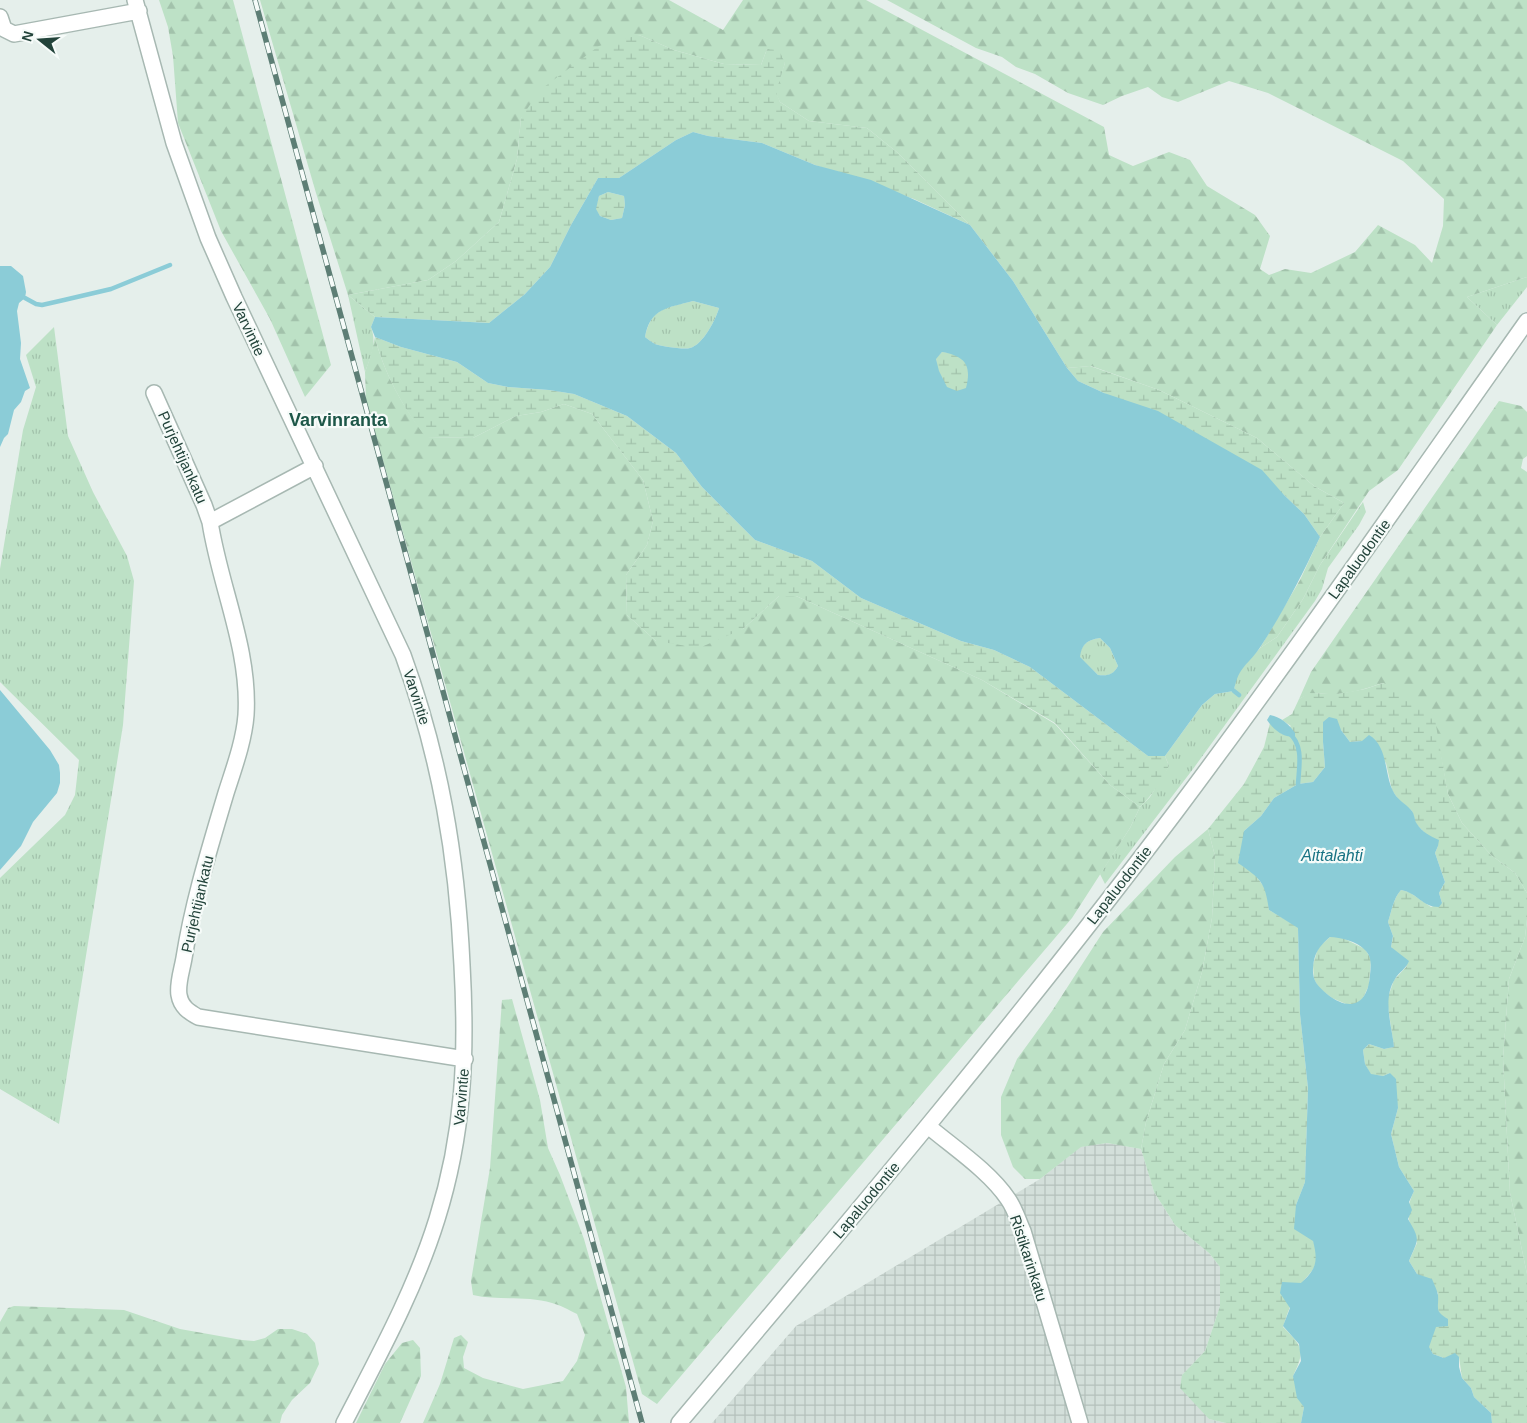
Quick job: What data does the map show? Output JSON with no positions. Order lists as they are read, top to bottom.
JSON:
{
  "streets": {
    "street": [
      "Varvintie",
      "Purjehtijankatu",
      "Lapaluodontie",
      "Ristikarinkatu"
    ]
  },
  "crossings": [
    ["Varvintie", "Purjehtijankatu"],
    ["Lapaluodontie", "Ristikarinkatu"]
  ],
  "districts": ["Varvinranta"],
  "water": ["Aittalahti"],
  "north": "left"
}
